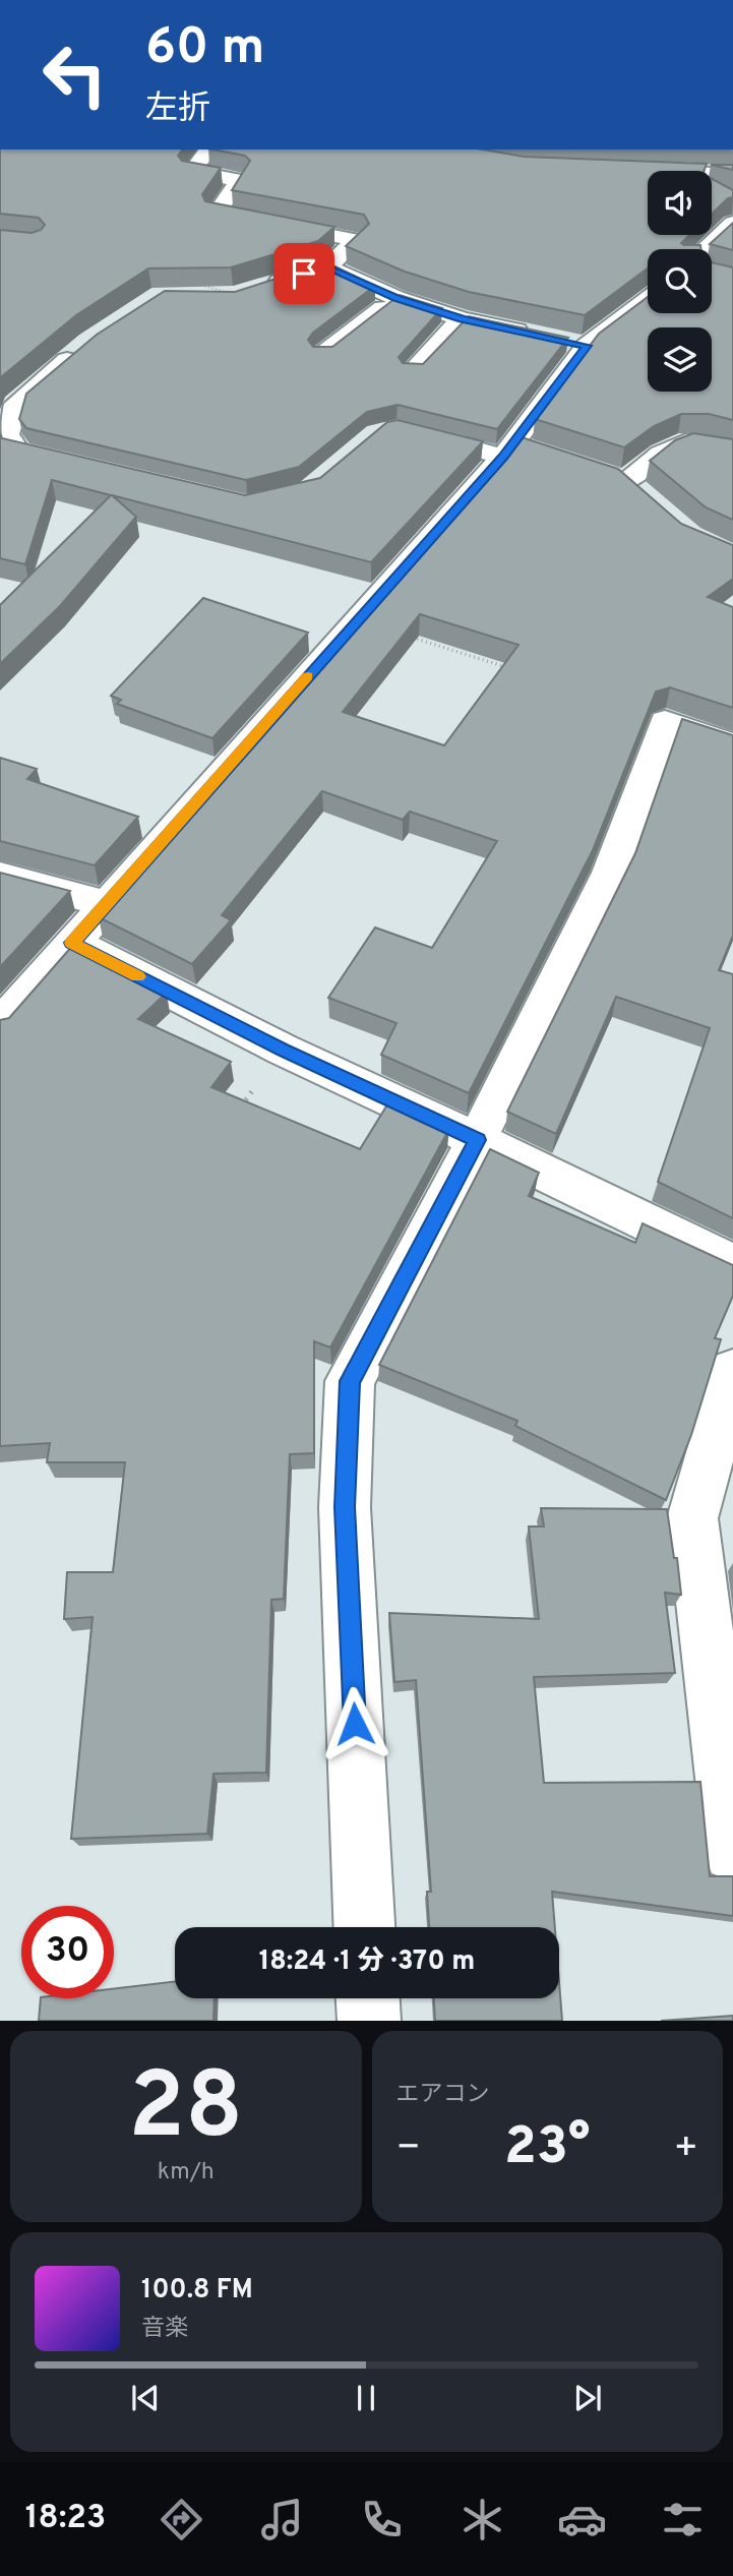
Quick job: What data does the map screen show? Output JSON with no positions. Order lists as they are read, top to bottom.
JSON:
{
  "page": {
    "turn": ["60 m", "左折"],
    "limit": "30",
    "trip": "18:24 · 1 分 · 370 m",
    "tile": [
      ["28", "km/h"],
      "エアコン"
    ],
    "heat": ["−", "23°", "+"],
    "song": ["100.8 FM", "音楽"],
    "tabs": "18:23"
  }
}
